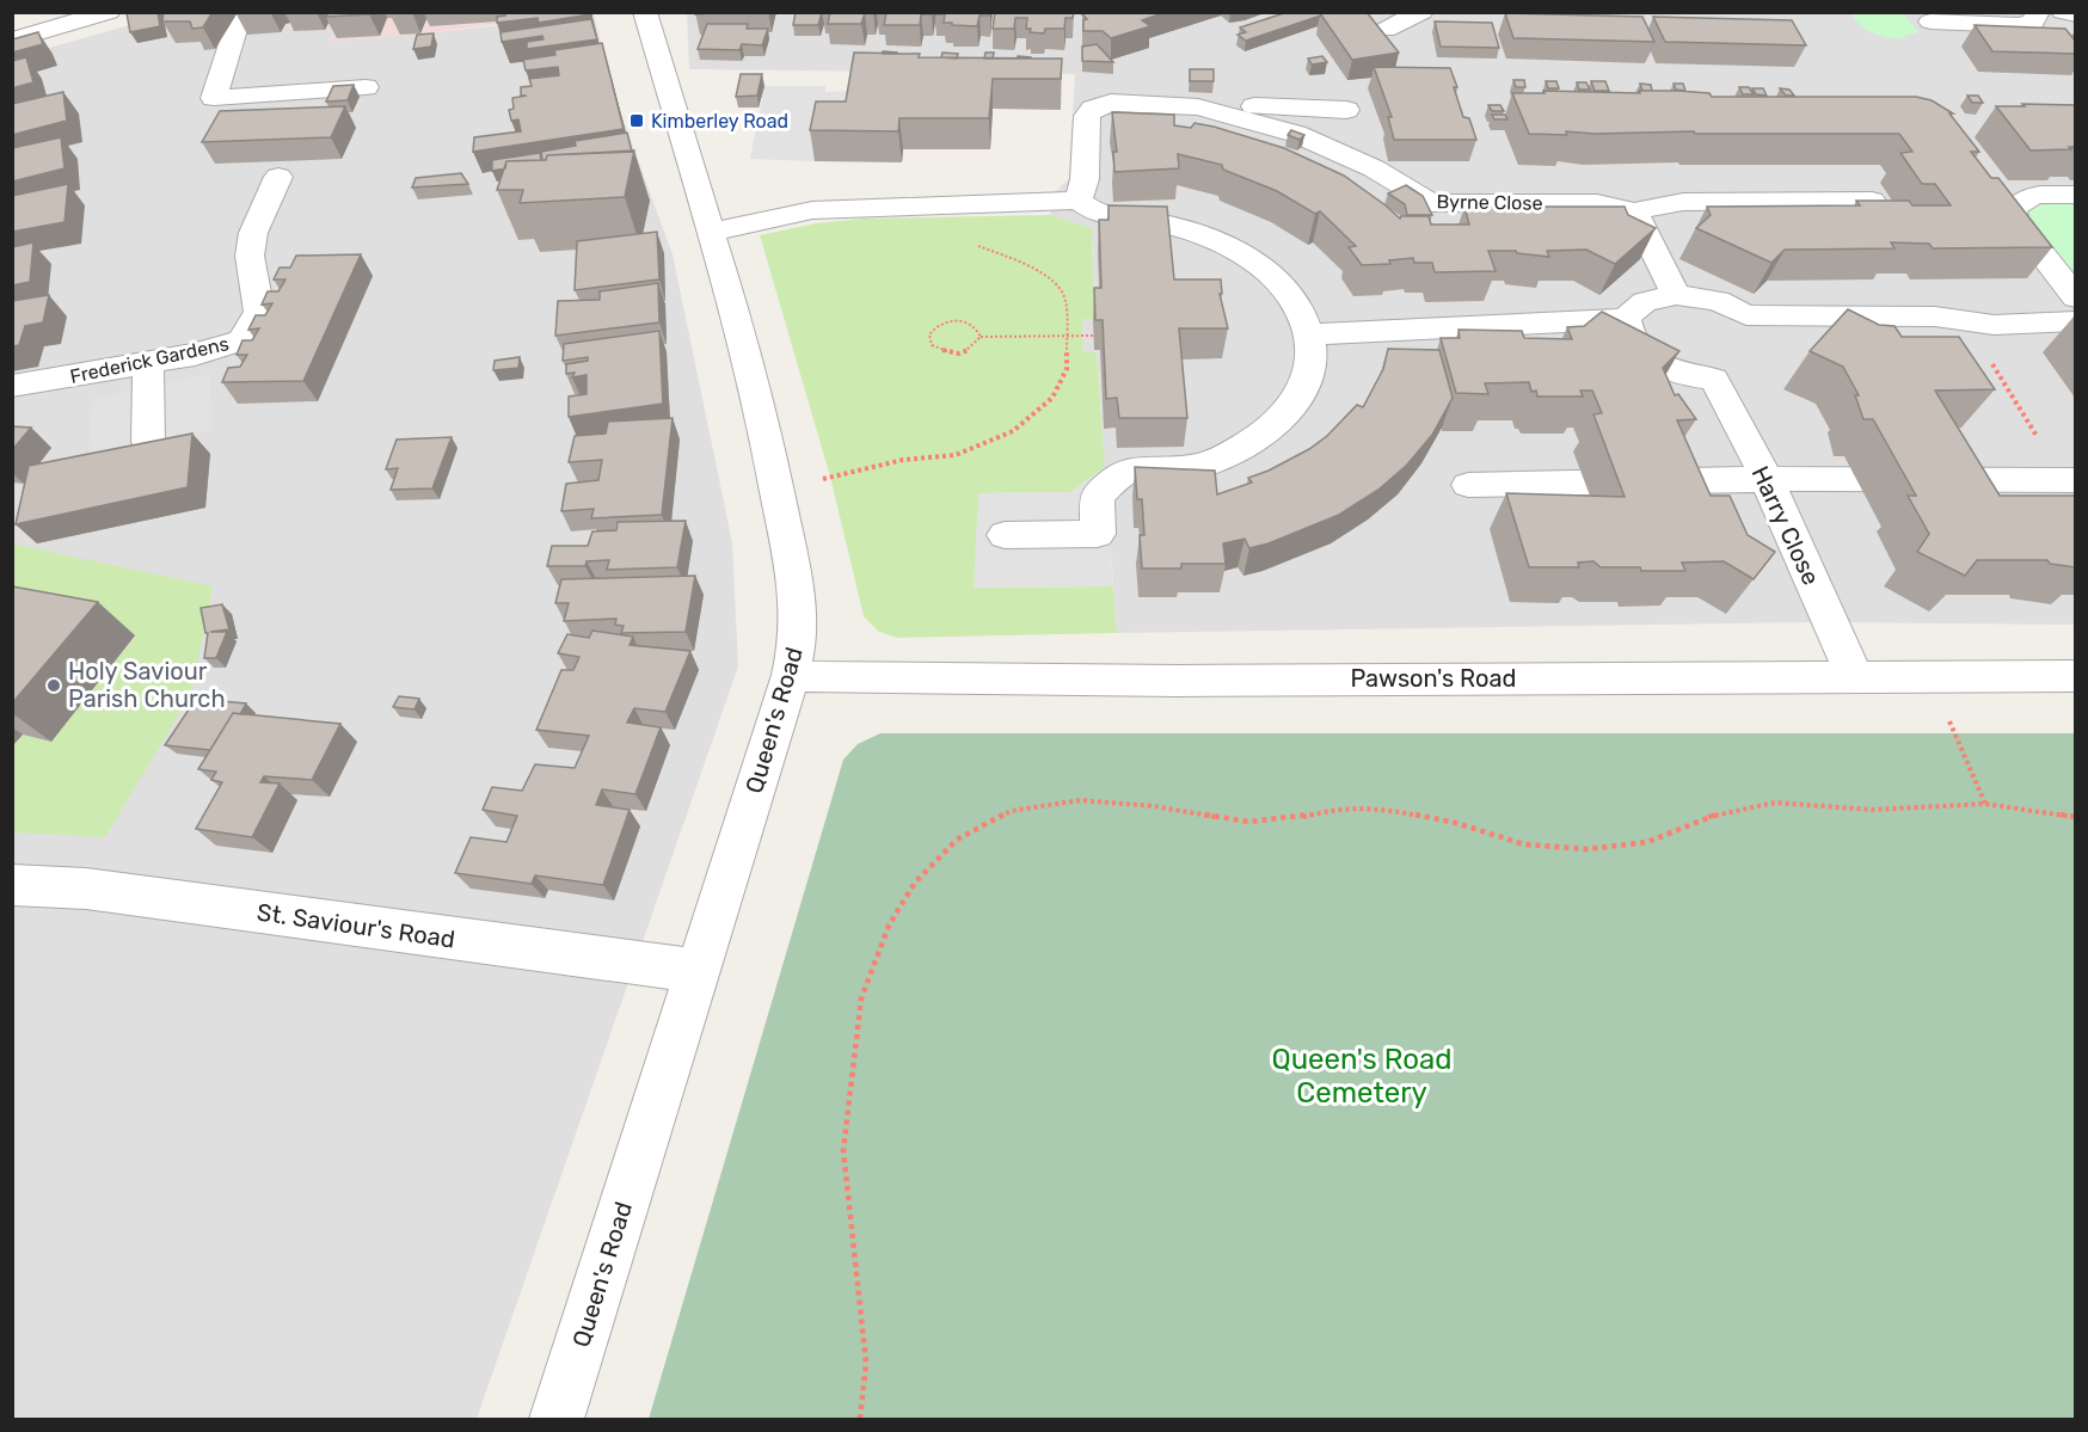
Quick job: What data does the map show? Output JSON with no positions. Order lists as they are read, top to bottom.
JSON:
{
  "streets": {
    "street": [
      "Byrne Close",
      "Frederick Gardens",
      "Harry Close",
      "Pawson's Road",
      "Queen's Road",
      "St. Saviour's Road"
    ]
  },
  "crossings": [
    ["Harry Close", "Pawson's Road"],
    ["Pawson's Road", "Queen's Road"],
    ["Queen's Road", "St. Saviour's Road"]
  ],
  "parks": ["Queen's Road Cemetery"],
  "places": {
    "transit": ["Kimberley Road"],
    "other": ["Holy Saviour Parish Church"]
  }
}
